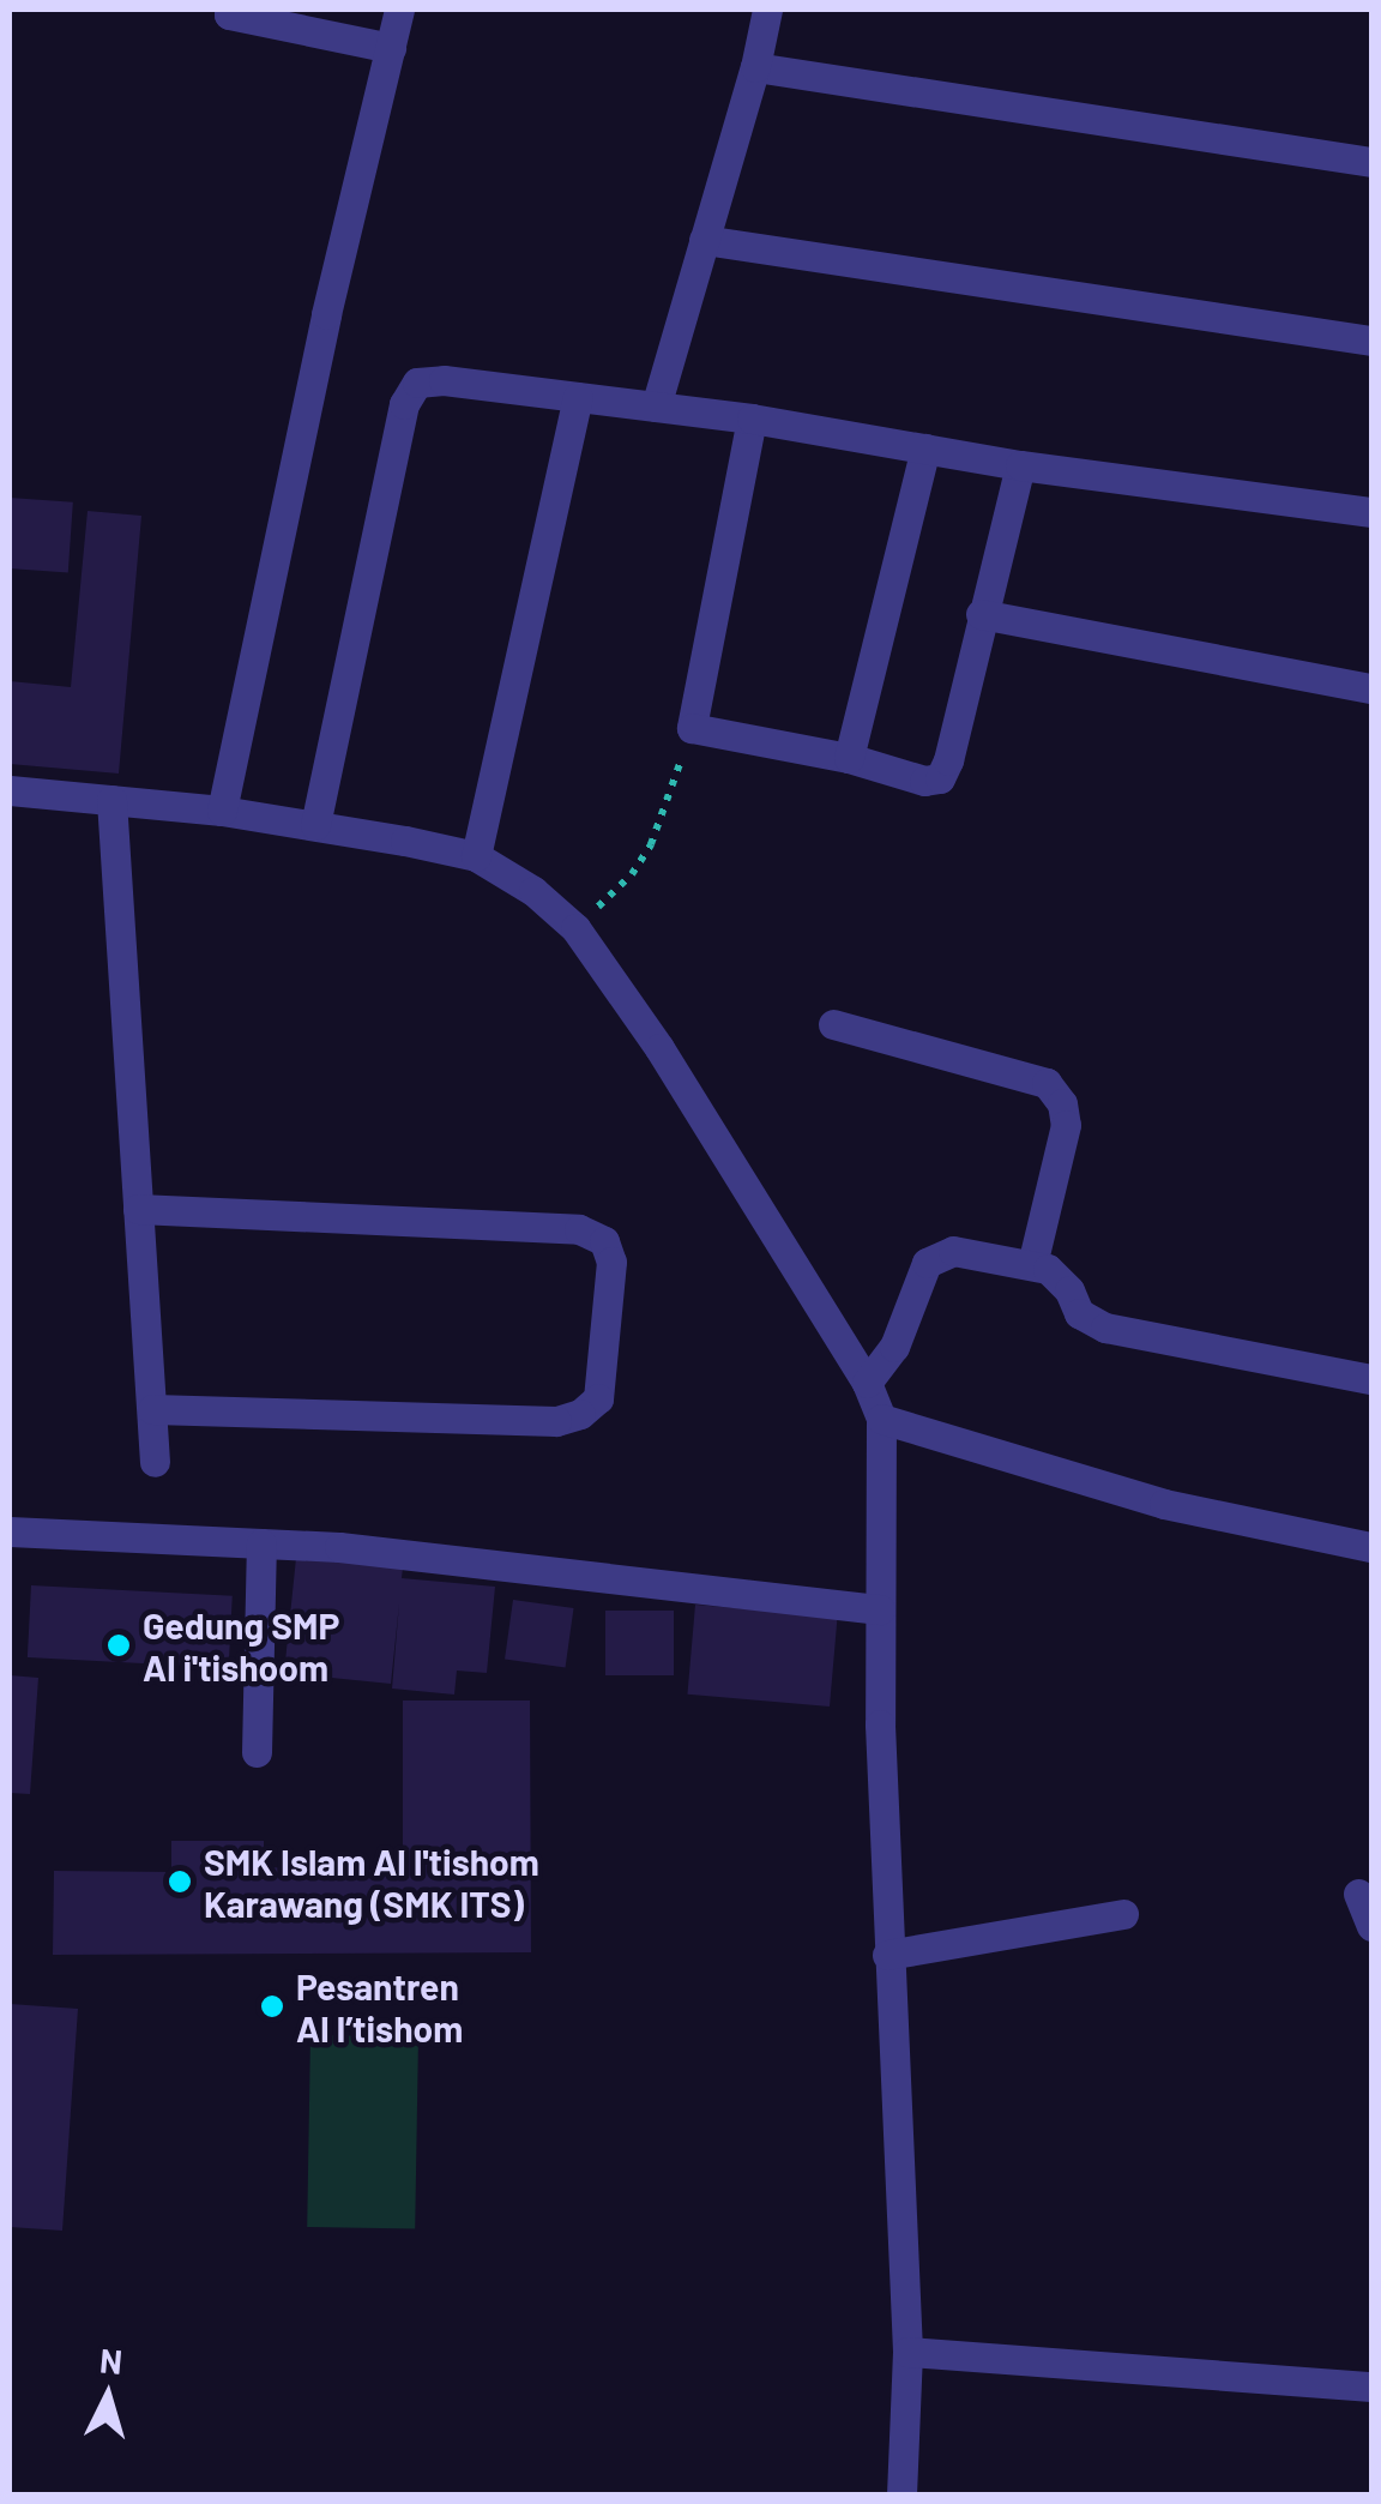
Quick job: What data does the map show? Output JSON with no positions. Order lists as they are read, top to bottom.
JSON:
{
  "places": ["Gedung SMP Al i'tishoom", "SMK Islam Al I'tishom Karawang (SMK ITS)", "Pesantren Al I’tishom"],
  "north": "top"
}
